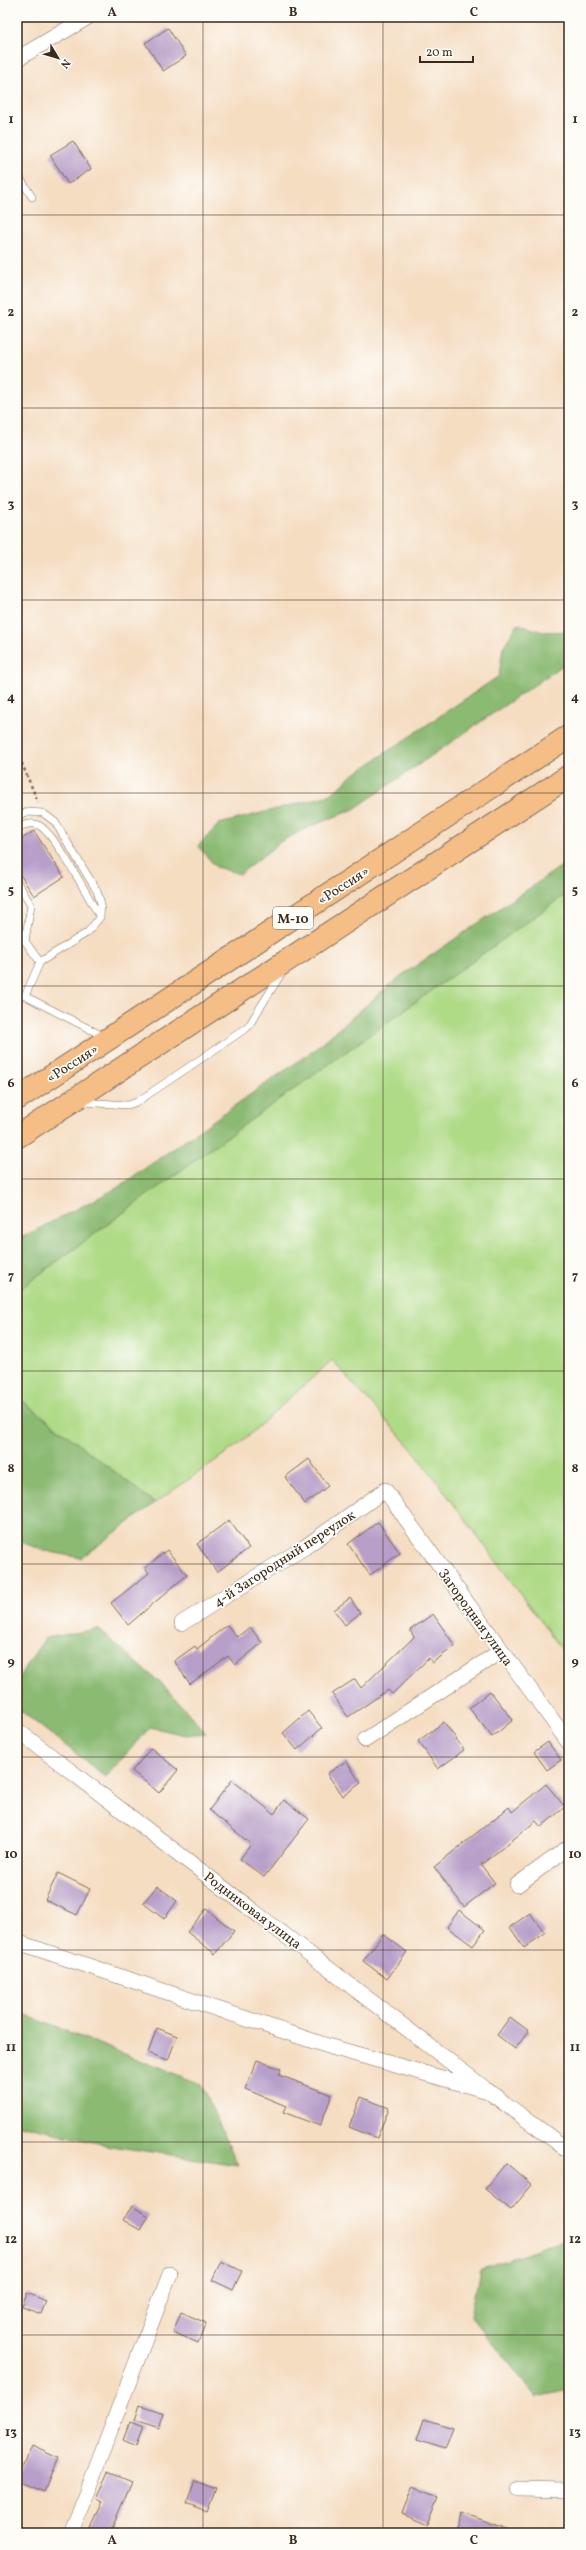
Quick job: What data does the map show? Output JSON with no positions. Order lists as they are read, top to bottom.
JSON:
{
  "streets": {
    "highway": ["«Россия»", "М-10"],
    "street": ["4-й Загородный переулок", "Загородная улица", "Родниковая улица"]
  },
  "crossings": [
    ["4-й Загородный переулок", "Загородная улица"]
  ],
  "scale_bar": "20 m",
  "north": "bottom right",
  "grid": {
    "columns": ["A", "B", "C"],
    "rows": [
      "1",
      "2",
      "3",
      "4",
      "5",
      "6",
      "7",
      "8",
      "9",
      "10",
      "11",
      "12",
      "13"
    ]
  }
}
